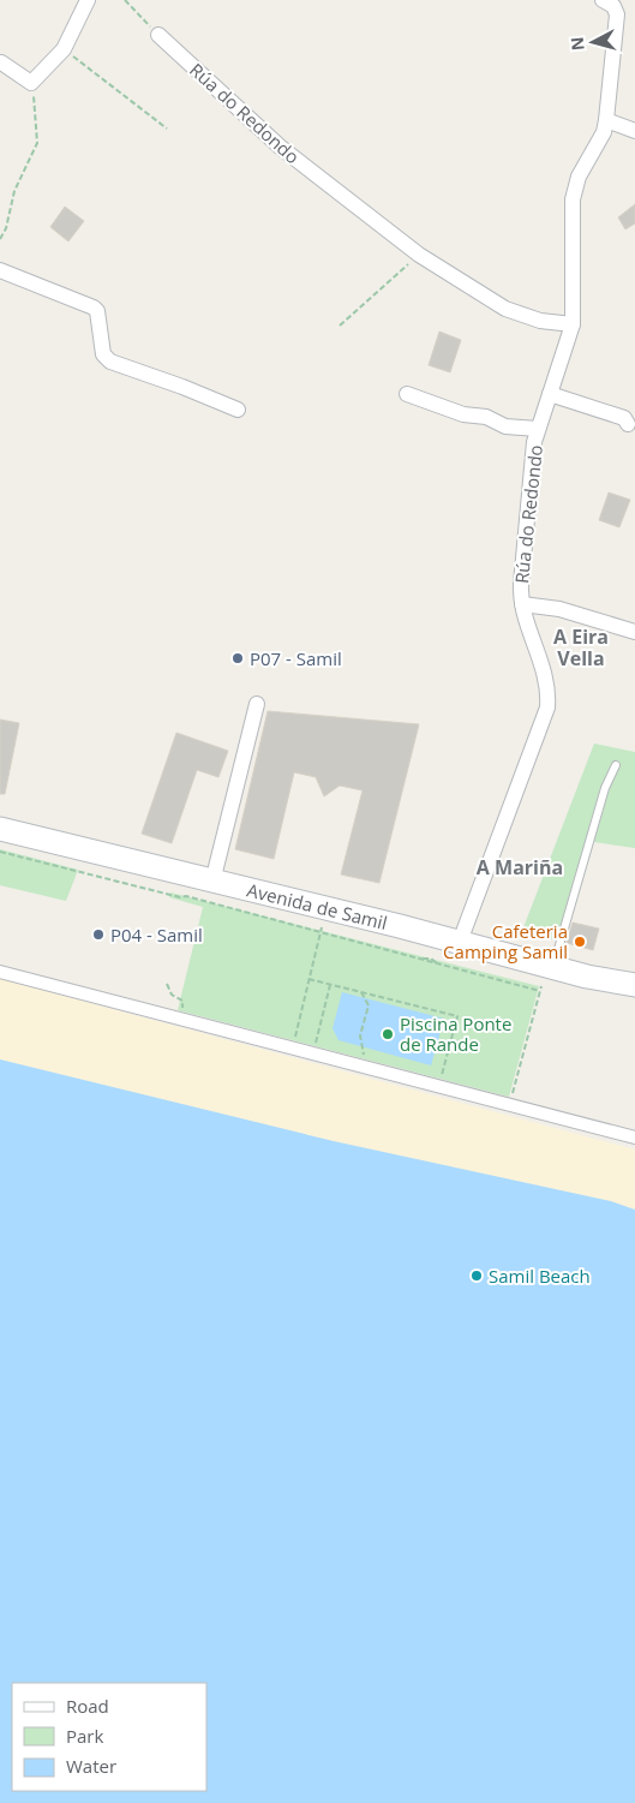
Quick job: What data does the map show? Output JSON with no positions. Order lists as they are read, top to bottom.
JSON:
{
  "streets": {
    "main road": ["Avenida de Samil"],
    "street": ["Rúa do Redondo"]
  },
  "crossings": [
    ["Rúa do Redondo", "Avenida de Samil"]
  ],
  "districts": ["A Eira Vella", "A Mariña"],
  "places": [
    "P07 - Samil",
    "P04 - Samil",
    "Cafeteria Camping Samil",
    "Piscina Ponte de Rande",
    "Samil Beach"
  ],
  "legend": ["Road", "Park", "Water"],
  "north": "left"
}
